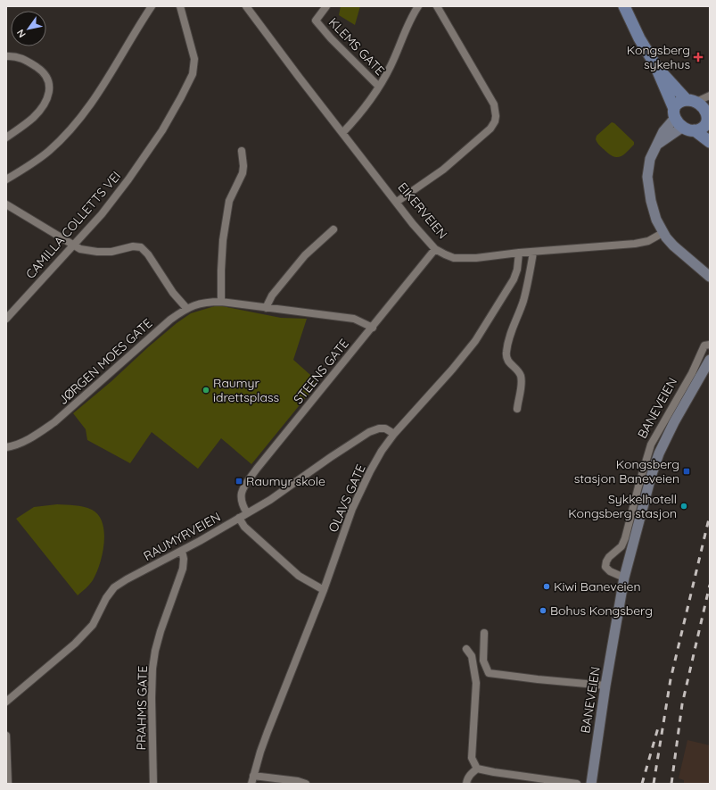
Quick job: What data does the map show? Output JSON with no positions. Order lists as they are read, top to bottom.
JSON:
{
  "streets": {
    "main road": ["BANEVEIEN"],
    "street": [
      "KLEMS GATE",
      "EIKERVEIEN",
      "CAMILLA COLLETTS VEI",
      "JØRGEN MOES GATE",
      "STEENS GATE",
      "OLAVS GATE",
      "RAUMYRVEIEN",
      "PRAHMS GATE"
    ]
  },
  "crossings": [
    ["KLEMS GATE", "EIKERVEIEN"],
    ["EIKERVEIEN", "STEENS GATE"],
    ["EIKERVEIEN", "OLAVS GATE"],
    ["JØRGEN MOES GATE", "STEENS GATE"],
    ["STEENS GATE", "RAUMYRVEIEN"],
    ["OLAVS GATE", "RAUMYRVEIEN"],
    ["RAUMYRVEIEN", "PRAHMS GATE"]
  ],
  "places": {
    "health": ["Kongsberg sykehus"],
    "other": [
      "Raumyr idrettsplass",
      "Sykkelhotell Kongsberg stasjon",
      "Kiwi Baneveien",
      "Bohus Kongsberg"
    ],
    "transit": ["Kongsberg stasjon Baneveien", "Raumyr skole"]
  },
  "north": "bottom left"
}
